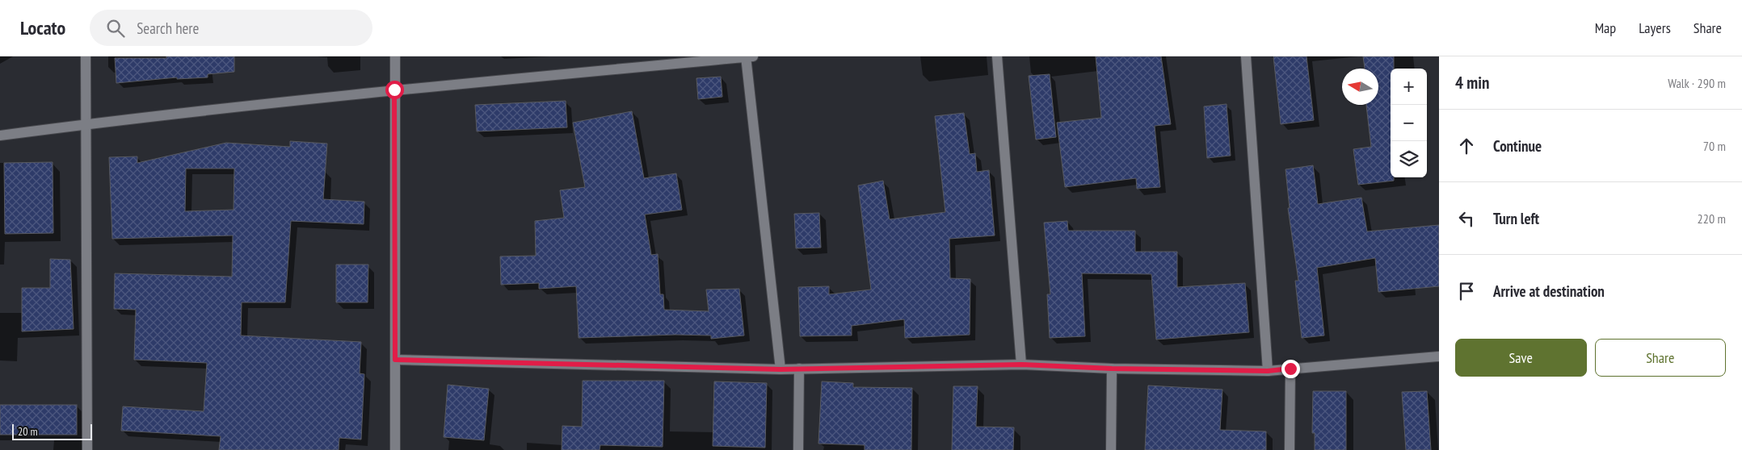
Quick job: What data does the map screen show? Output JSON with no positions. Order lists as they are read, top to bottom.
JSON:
{
  "scale_bar": "20 m",
  "north": "left",
  "page": {
    "header": "Locato",
    "search": "Search here",
    "nav": ["Map", "Layers", "Share"],
    "heading": ["4 min", "Walk · 290 m"],
    "map_buttons": ["+", "−"],
    "list": [
      ["Continue", "70 m"],
      ["Turn left", "220 m"],
      "Arrive at destination"
    ],
    "buttons": ["Save", "Share"],
    "scale": "20 m"
  }
}
